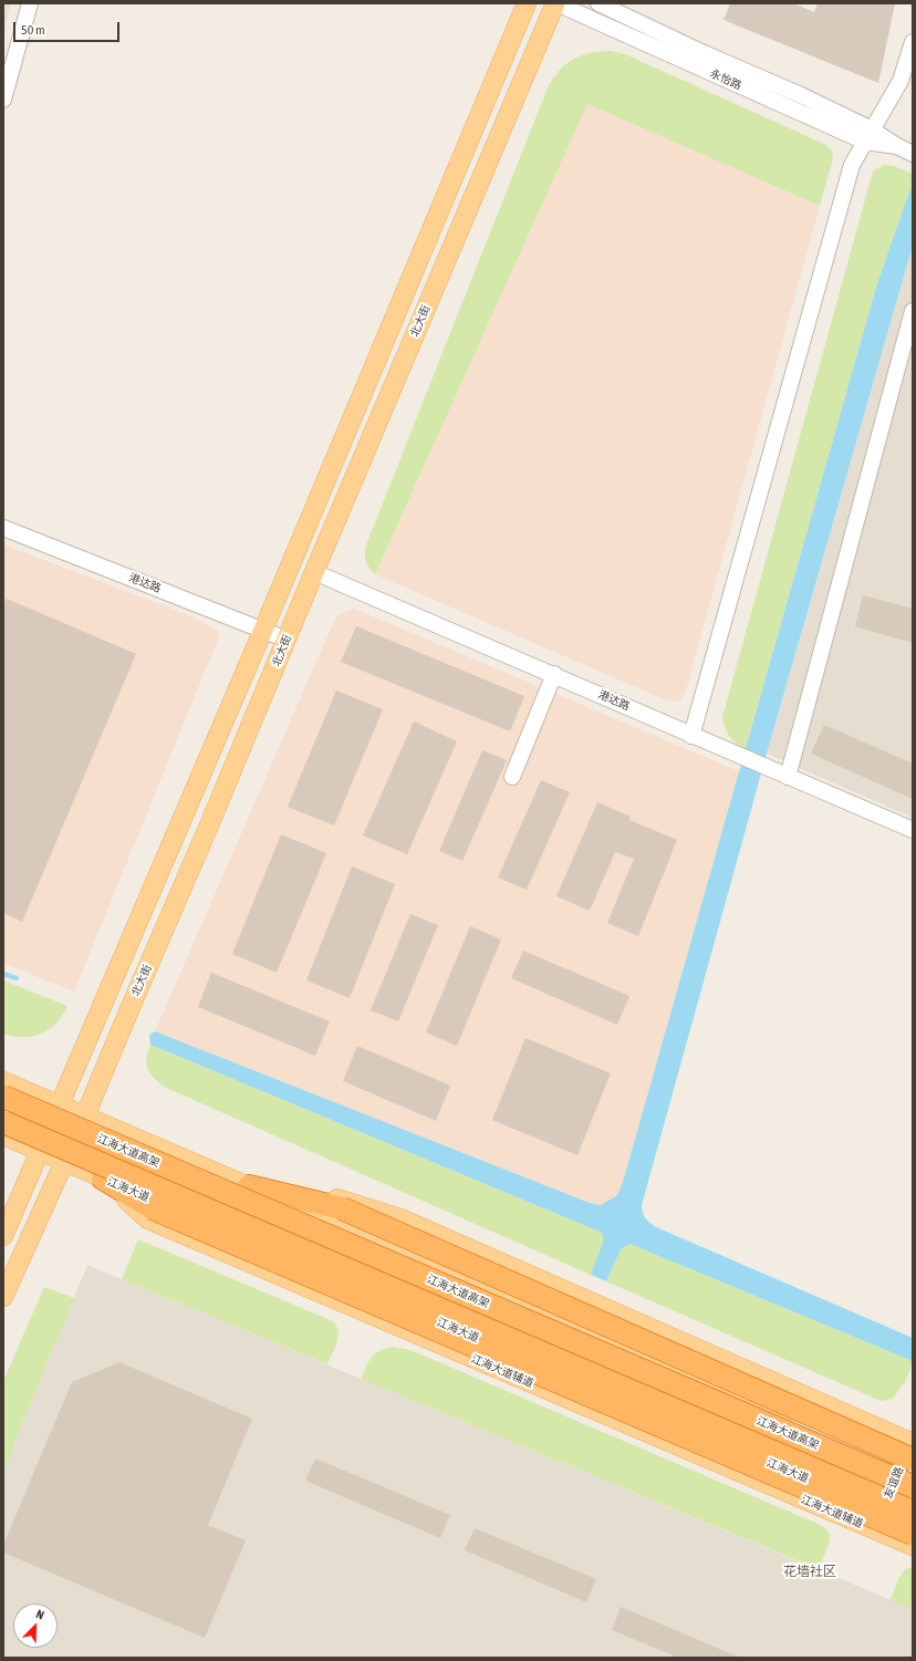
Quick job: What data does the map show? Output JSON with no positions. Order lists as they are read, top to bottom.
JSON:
{
  "streets": {
    "highway": ["江海大道高架"],
    "main road": ["北大街", "江海大道", "江海大道辅道"],
    "street": ["永怡路", "港达路", "友谊路"]
  },
  "crossings": [
    ["永怡路", "北大街"],
    ["北大街", "港达路"],
    ["北大街", "江海大道"],
    ["江海大道", "江海大道辅道"],
    ["江海大道", "友谊路"],
    ["江海大道辅道", "友谊路"]
  ],
  "districts": ["花墙社区"],
  "scale_bar": "50 m",
  "north": "top right"
}
